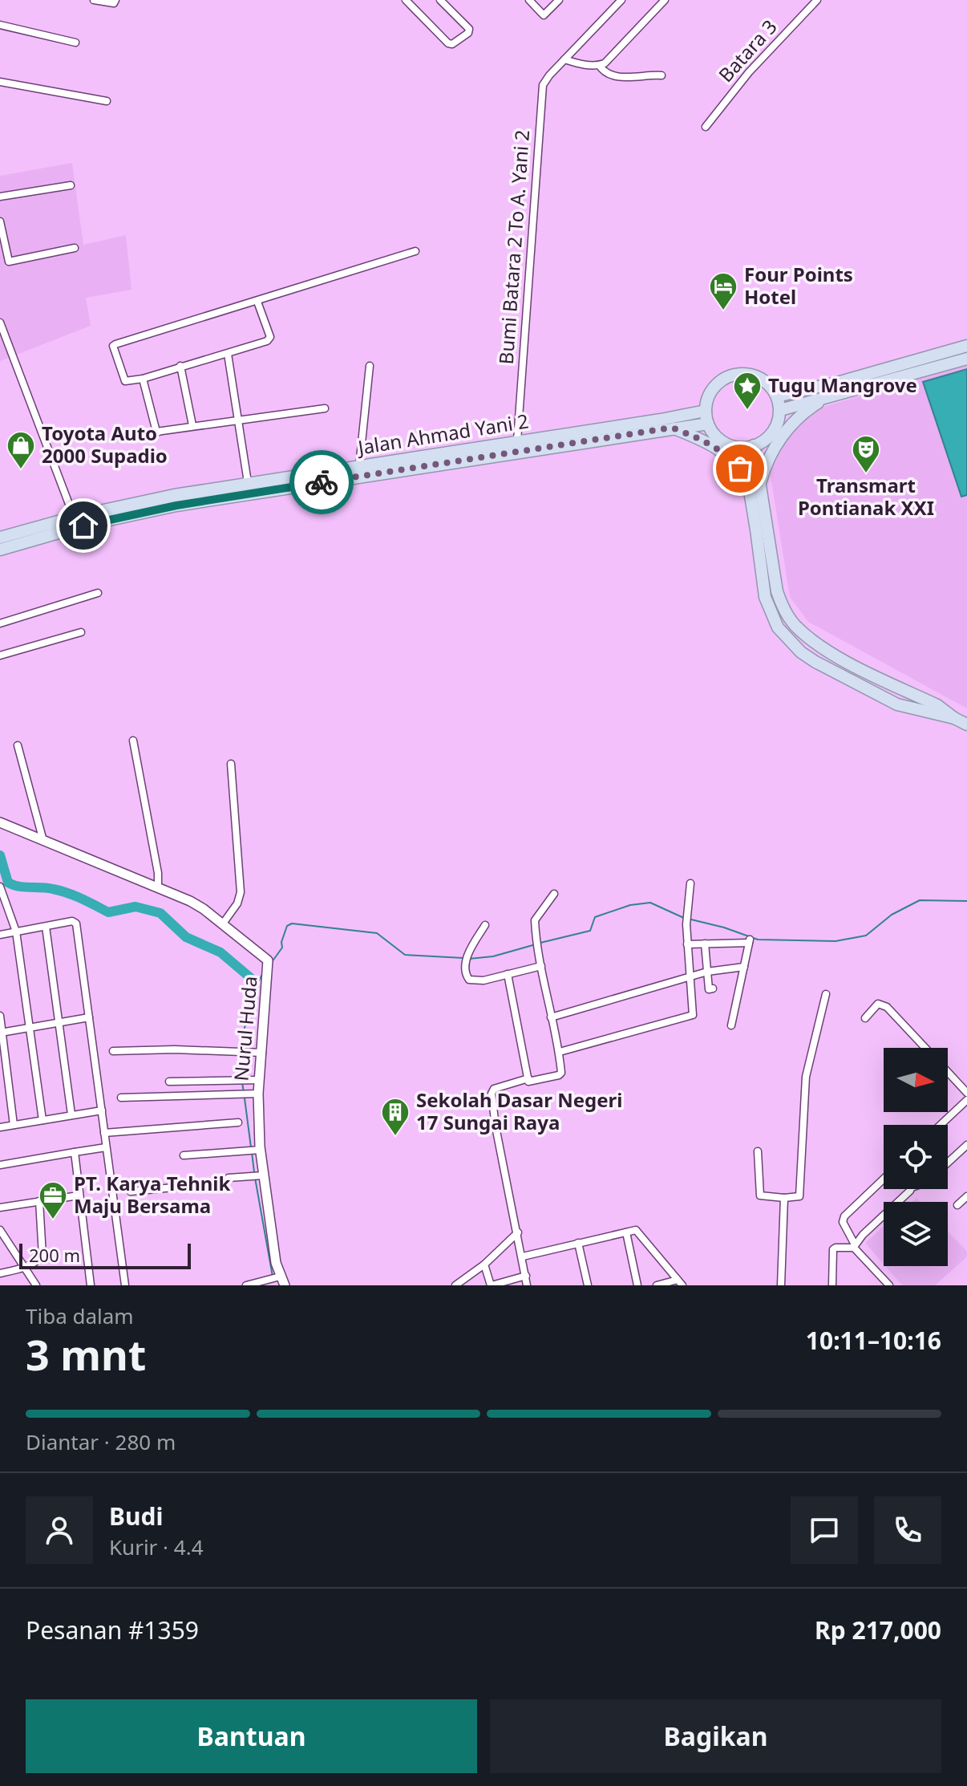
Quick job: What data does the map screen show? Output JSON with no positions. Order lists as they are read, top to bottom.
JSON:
{
  "streets": {
    "highway": ["Jalan Ahmad Yani 2"],
    "street": ["Batara 3", "Bumi Batara 2 To A. Yani 2", "Nurul Huda"]
  },
  "crossings": [
    ["Bumi Batara 2 To A. Yani 2", "Jalan Ahmad Yani 2"]
  ],
  "places": {
    "hotel": ["Four Points Hotel"],
    "place": ["Tugu Mangrove"],
    "shop": ["Toyota Auto 2000 Supadio"],
    "theatre": ["Transmart Pontianak XXI"],
    "building": ["Sekolah Dasar Negeri 17 Sungai Raya"],
    "office": ["PT. Karya Tehnik Maju Bersama"]
  },
  "scale_bar": "200 m",
  "north": "right",
  "page": {
    "scale": "200 m",
    "heading": ["3 mnt", "Tiba dalam", "10:11–10:16"],
    "panel": [
      "Budi",
      "Kurir · 4.4",
      "Pesanan #1359",
      "Rp 217,000"
    ],
    "bar": "Diantar · 280 m",
    "buttons": ["Bantuan", "Bagikan"]
  }
}
